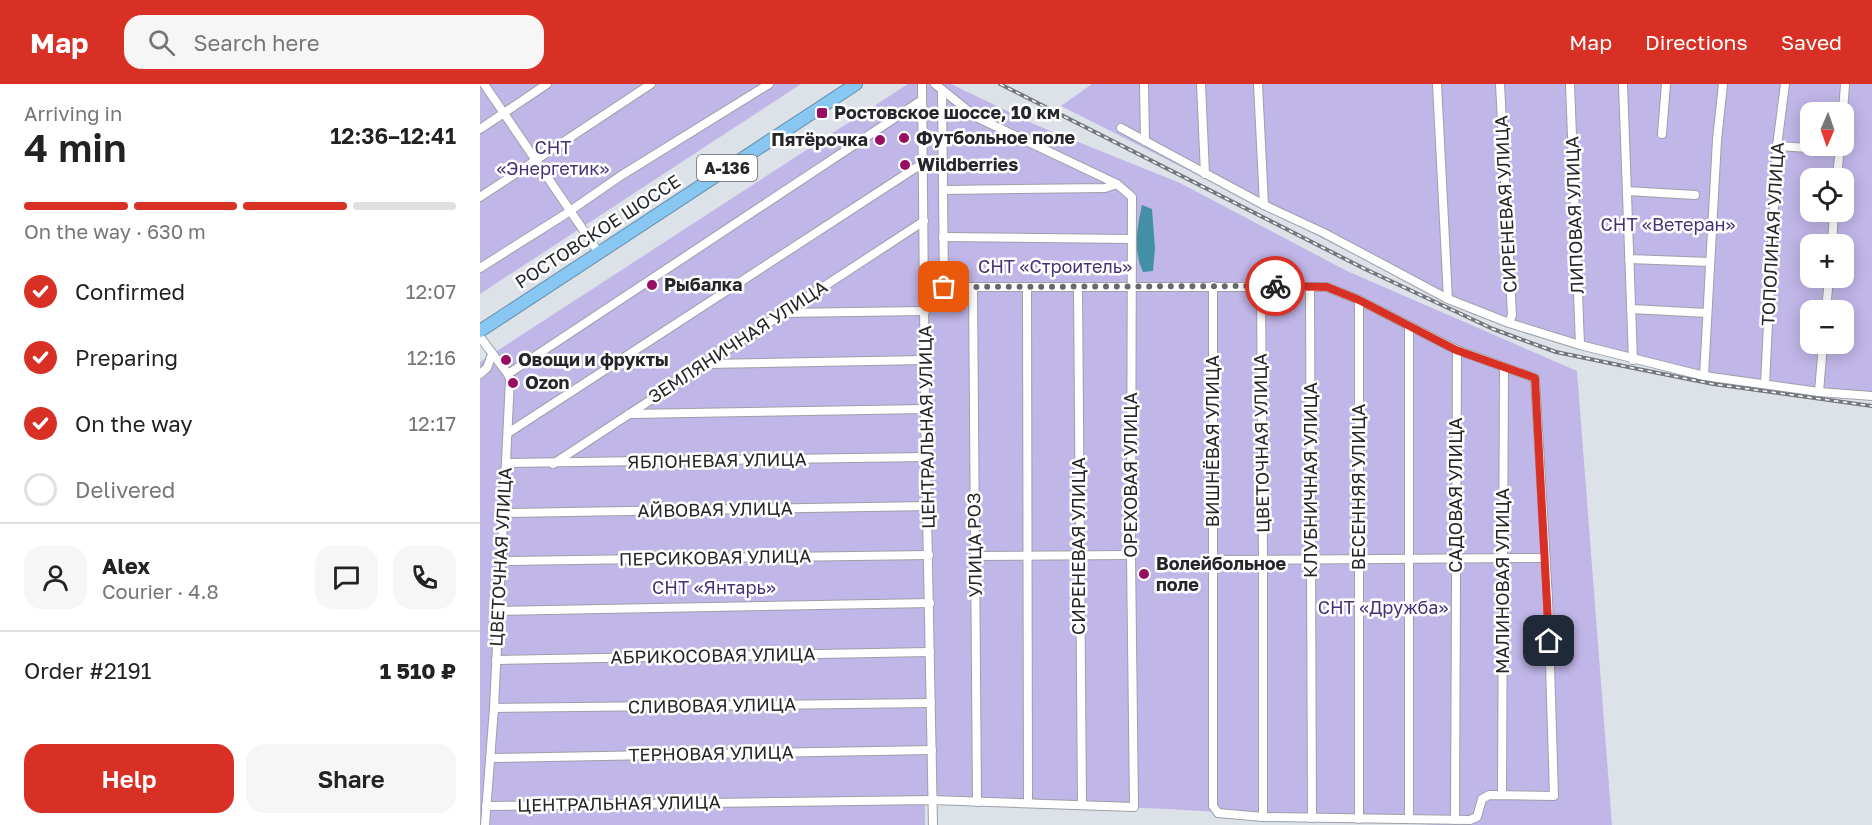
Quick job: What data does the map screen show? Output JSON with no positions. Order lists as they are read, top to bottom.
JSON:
{
  "streets": {
    "highway": ["А-136", "РОСТОВСКОЕ ШОССЕ"],
    "street": [
      "СИРЕНЕВАЯ УЛИЦА",
      "ЛИПОВАЯ УЛИЦА",
      "ТОПОЛИНАЯ УЛИЦА",
      "ЗЕМЛЯНИЧНАЯ УЛИЦА",
      "ЦЕНТРАЛЬНАЯ УЛИЦА",
      "ВИШНЁВАЯ УЛИЦА",
      "ЦВЕТОЧНАЯ УЛИЦА",
      "ЯБЛОНЕВАЯ УЛИЦА",
      "ОРЕХОВАЯ УЛИЦА",
      "КЛУБНИЧНАЯ УЛИЦА",
      "ВЕСЕННЯЯ УЛИЦА",
      "САДОВАЯ УЛИЦА",
      "АЙВОВАЯ УЛИЦА",
      "УЛИЦА РОЗ",
      "ПЕРСИКОВАЯ УЛИЦА",
      "МАЛИНОВАЯ УЛИЦА",
      "АБРИКОСОВАЯ УЛИЦА",
      "СЛИВОВАЯ УЛИЦА",
      "ТЕРНОВАЯ УЛИЦА"
    ]
  },
  "crossings": [
    ["СИРЕНЕВАЯ УЛИЦА", "ЦЕНТРАЛЬНАЯ УЛИЦА"],
    ["ЗЕМЛЯНИЧНАЯ УЛИЦА", "ЦЕНТРАЛЬНАЯ УЛИЦА"],
    ["ЗЕМЛЯНИЧНАЯ УЛИЦА", "ЯБЛОНЕВАЯ УЛИЦА"],
    ["ЦЕНТРАЛЬНАЯ УЛИЦА", "ЦВЕТОЧНАЯ УЛИЦА"],
    ["ЦЕНТРАЛЬНАЯ УЛИЦА", "ЯБЛОНЕВАЯ УЛИЦА"],
    ["ЦЕНТРАЛЬНАЯ УЛИЦА", "ОРЕХОВАЯ УЛИЦА"],
    ["ЦЕНТРАЛЬНАЯ УЛИЦА", "АЙВОВАЯ УЛИЦА"],
    ["ЦЕНТРАЛЬНАЯ УЛИЦА", "УЛИЦА РОЗ"],
    ["ЦЕНТРАЛЬНАЯ УЛИЦА", "ПЕРСИКОВАЯ УЛИЦА"],
    ["ЦЕНТРАЛЬНАЯ УЛИЦА", "АБРИКОСОВАЯ УЛИЦА"],
    ["ЦЕНТРАЛЬНАЯ УЛИЦА", "СЛИВОВАЯ УЛИЦА"],
    ["ЦЕНТРАЛЬНАЯ УЛИЦА", "ТЕРНОВАЯ УЛИЦА"],
    ["ВИШНЁВАЯ УЛИЦА", "ЦВЕТОЧНАЯ УЛИЦА"],
    ["ЦВЕТОЧНАЯ УЛИЦА", "ЯБЛОНЕВАЯ УЛИЦА"],
    ["ЦВЕТОЧНАЯ УЛИЦА", "АЙВОВАЯ УЛИЦА"],
    ["ЦВЕТОЧНАЯ УЛИЦА", "ПЕРСИКОВАЯ УЛИЦА"],
    ["ЦВЕТОЧНАЯ УЛИЦА", "АБРИКОСОВАЯ УЛИЦА"],
    ["ЦВЕТОЧНАЯ УЛИЦА", "СЛИВОВАЯ УЛИЦА"],
    ["ЦВЕТОЧНАЯ УЛИЦА", "ТЕРНОВАЯ УЛИЦА"]
  ],
  "parks": [
    "СНТ «Энергетик»",
    "СНТ «Ветеран»",
    "СНТ «Строитель»",
    "СНТ «Янтарь»",
    "СНТ «Дружба»"
  ],
  "places": {
    "transit": ["Ростовское шоссе, 10 км"],
    "other": [
      "Футбольное поле",
      "Пятёрочка",
      "Wildberries",
      "Рыбалка",
      "Овощи и фрукты",
      "Ozon",
      "Волейбольное поле"
    ]
  },
  "north": "bottom",
  "page": {
    "header": "Map",
    "search": "Search here",
    "nav": ["Map", "Directions", "Saved"],
    "heading": ["4 min", "Arriving in", "12:36–12:41"],
    "panel": [
      "Alex",
      "Courier · 4.8",
      "Order #2191",
      "1 510 ₽"
    ],
    "map_buttons": ["+", "−"],
    "bar": "On the way · 630 m",
    "list": [
      ["Confirmed", "12:07"],
      ["Preparing", "12:16"],
      ["On the way", "12:17"],
      "Delivered"
    ],
    "buttons": ["Help", "Share"]
  }
}
